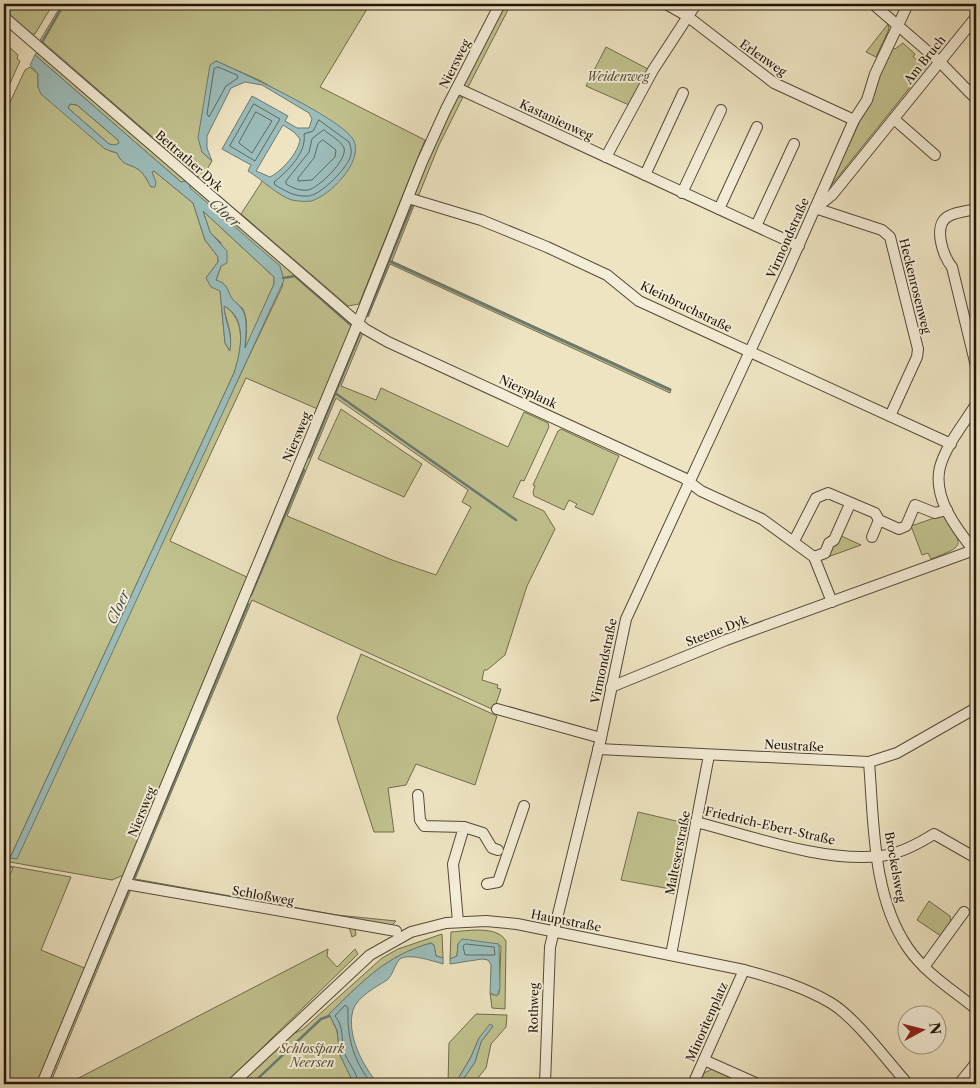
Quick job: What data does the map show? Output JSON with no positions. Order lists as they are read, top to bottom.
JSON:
{
  "streets": {
    "street": [
      "Erlenweg",
      "Am Bruch",
      "Niersweg",
      "Kastanienweg",
      "Bettrather Dyk",
      "Virmondstraße",
      "Heckenrosenweg",
      "Kleinbruchstraße",
      "Niersplank",
      "Steene Dyk",
      "Neustraße",
      "Friedrich-Ebert-Straße",
      "Malteserstraße",
      "Brockelsweg",
      "Schloßweg",
      "Hauptstraße",
      "Rothweg",
      "Minoritenplatz"
    ]
  },
  "crossings": [
    ["Erlenweg", "Virmondstraße"],
    ["Am Bruch", "Virmondstraße"],
    ["Am Bruch", "Heckenrosenweg"],
    ["Niersweg", "Kastanienweg"],
    ["Niersweg", "Bettrather Dyk"],
    ["Niersweg", "Kleinbruchstraße"],
    ["Niersweg", "Niersplank"],
    ["Niersweg", "Schloßweg"],
    ["Kastanienweg", "Virmondstraße"],
    ["Bettrather Dyk", "Niersplank"],
    ["Virmondstraße", "Heckenrosenweg"],
    ["Virmondstraße", "Kleinbruchstraße"],
    ["Virmondstraße", "Niersplank"],
    ["Virmondstraße", "Steene Dyk"],
    ["Virmondstraße", "Neustraße"],
    ["Virmondstraße", "Hauptstraße"],
    ["Virmondstraße", "Rothweg"],
    ["Heckenrosenweg", "Kleinbruchstraße"],
    ["Neustraße", "Malteserstraße"],
    ["Neustraße", "Brockelsweg"],
    ["Friedrich-Ebert-Straße", "Malteserstraße"],
    ["Friedrich-Ebert-Straße", "Brockelsweg"],
    ["Malteserstraße", "Hauptstraße"],
    ["Hauptstraße", "Rothweg"],
    ["Hauptstraße", "Minoritenplatz"]
  ],
  "water": ["Cloer"],
  "parks": ["Weidenweg", "Schlosspark Neersen"],
  "north": "right"
}
